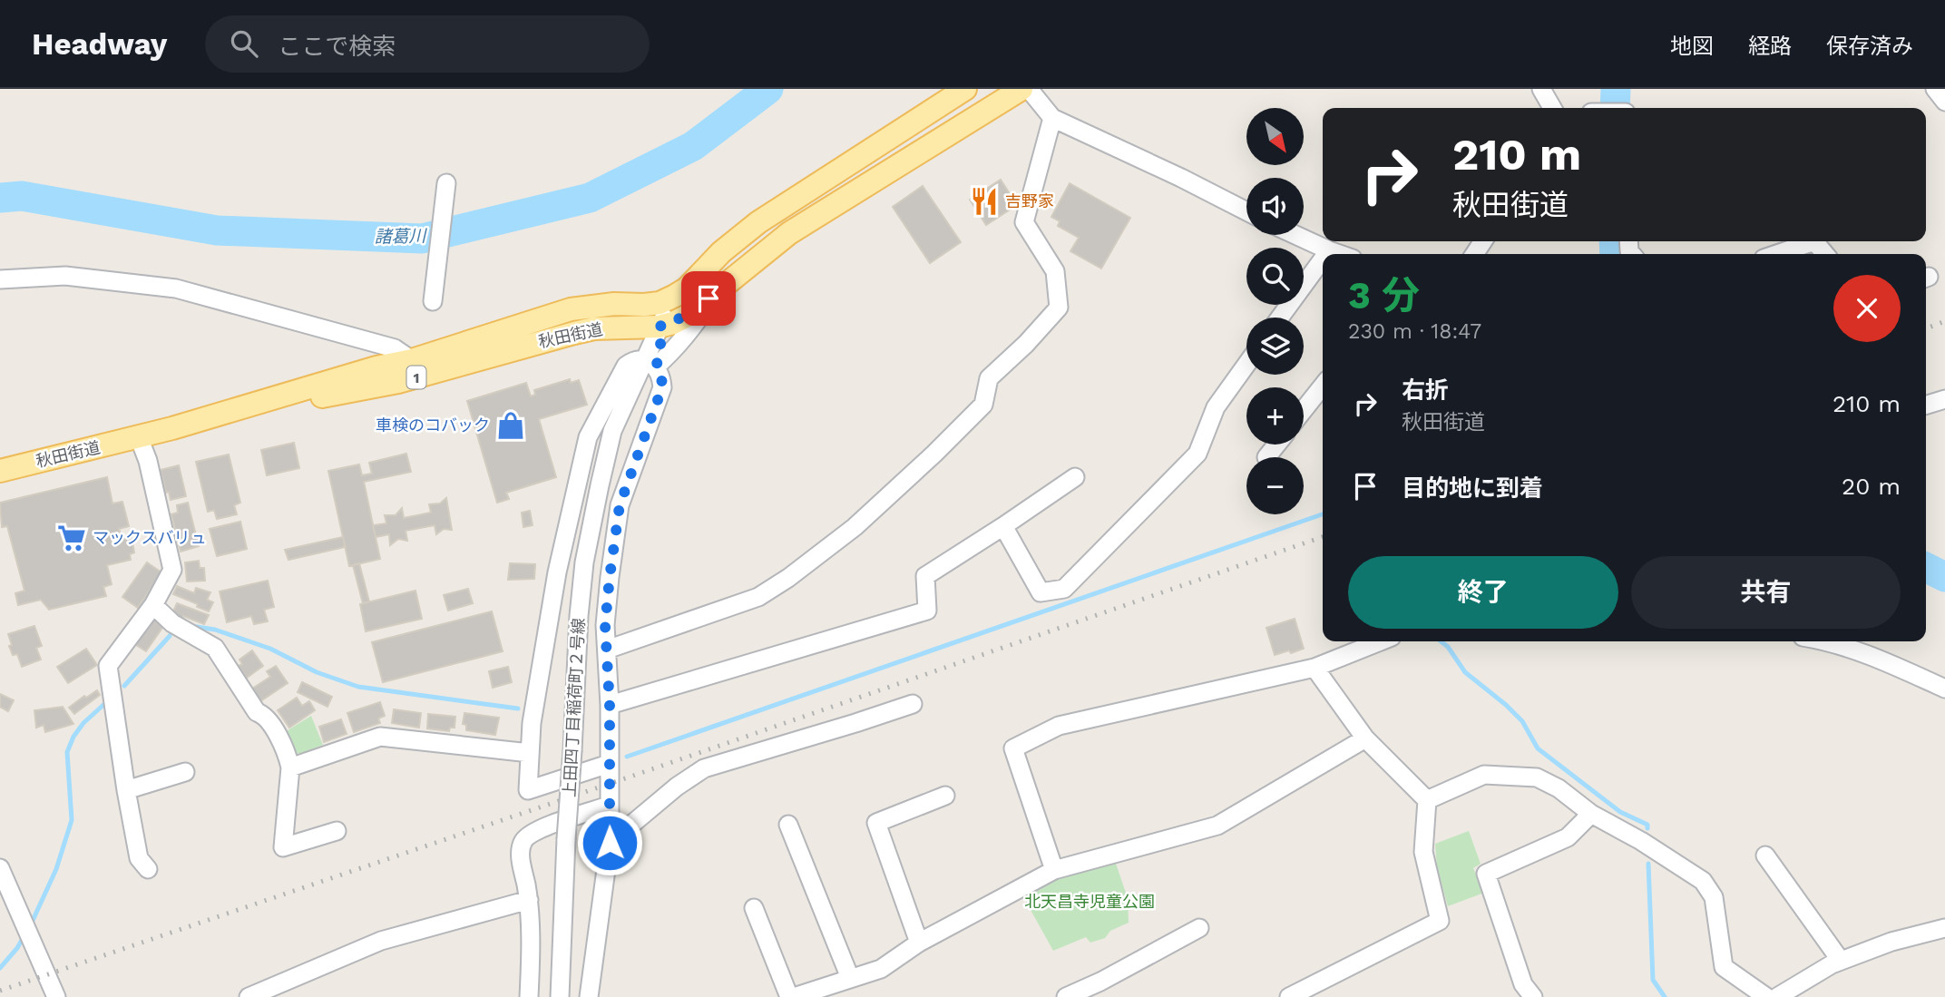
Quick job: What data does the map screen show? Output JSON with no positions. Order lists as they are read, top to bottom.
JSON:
{
  "streets": {
    "main road": ["秋田街道", "1"],
    "street": ["上田四丁目稲荷町２号線"]
  },
  "water": ["諸葛川"],
  "parks": ["北天昌寺児童公園"],
  "places": {
    "restaurant": ["吉野家"],
    "shop": ["車検のコバック"],
    "supermarket": ["マックスバリュ"]
  },
  "north": "bottom right",
  "page": {
    "header": "Headway",
    "search": "ここで検索",
    "nav": ["地図", "経路", "保存済み"],
    "map_buttons": ["+", "−"],
    "turn": ["210 m", "秋田街道"],
    "heading": ["3 分", "230 m · 18:47"],
    "list": [
      {
        "name": "右折",
        "note": "秋田街道",
        "value": "210 m"
      },
      {
        "name": "目的地に到着",
        "value": "20 m"
      }
    ],
    "buttons": ["終了", "共有"]
  }
}
